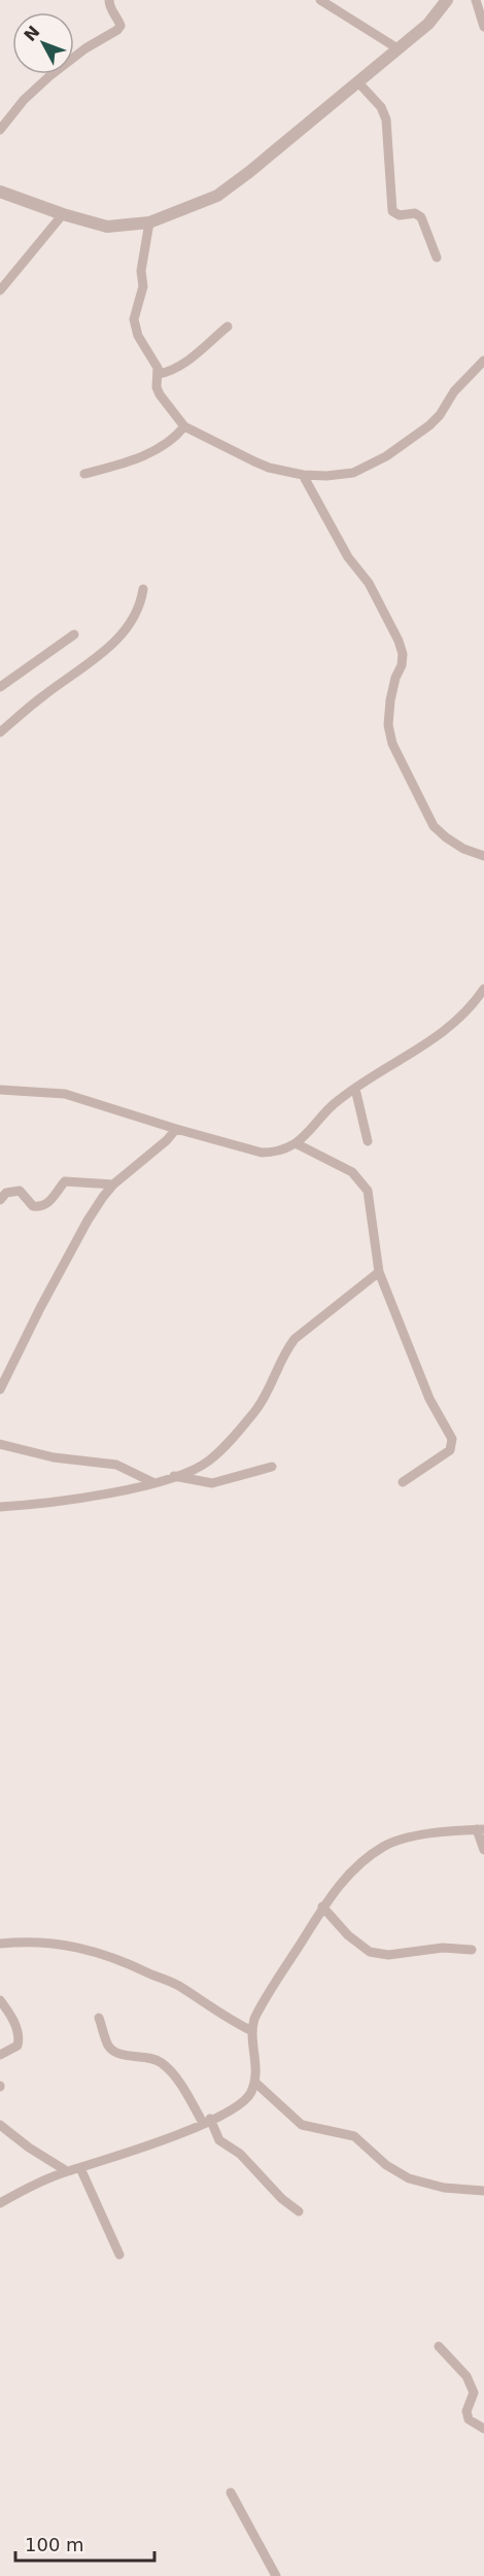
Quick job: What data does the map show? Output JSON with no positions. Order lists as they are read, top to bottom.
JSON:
{
  "scale_bar": "100 m",
  "north": "top left"
}
